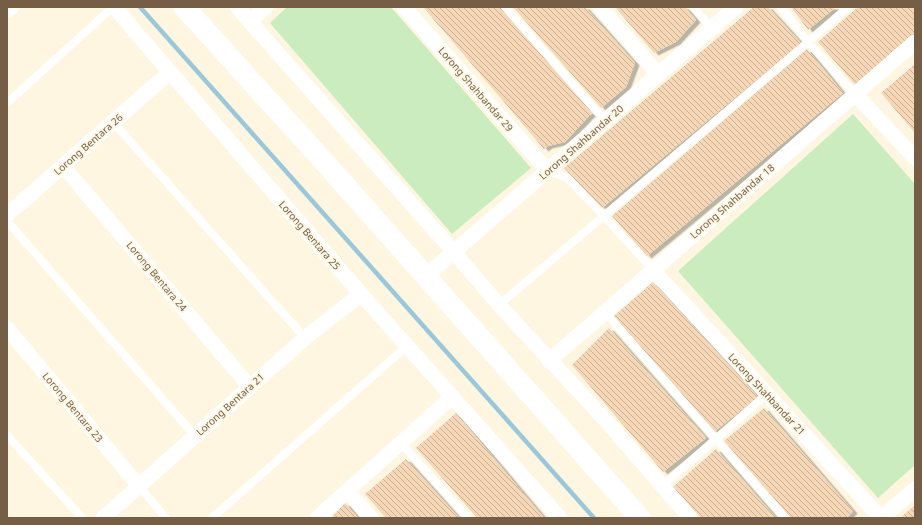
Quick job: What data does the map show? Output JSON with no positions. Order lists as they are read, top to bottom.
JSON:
{
  "streets": {
    "street": [
      "Lorong Shahbandar 29",
      "Lorong Shahbandar 20",
      "Lorong Bentara 26",
      "Lorong Shahbandar 18",
      "Lorong Bentara 25",
      "Lorong Bentara 24",
      "Lorong Shahbandar 21",
      "Lorong Bentara 21",
      "Lorong Bentara 23"
    ]
  },
  "crossings": [
    ["Lorong Shahbandar 29", "Lorong Shahbandar 20"],
    ["Lorong Bentara 26", "Lorong Bentara 25"],
    ["Lorong Bentara 26", "Lorong Bentara 24"],
    ["Lorong Shahbandar 18", "Lorong Shahbandar 21"],
    ["Lorong Bentara 25", "Lorong Bentara 21"],
    ["Lorong Bentara 24", "Lorong Bentara 21"],
    ["Lorong Bentara 21", "Lorong Bentara 23"]
  ]
}
